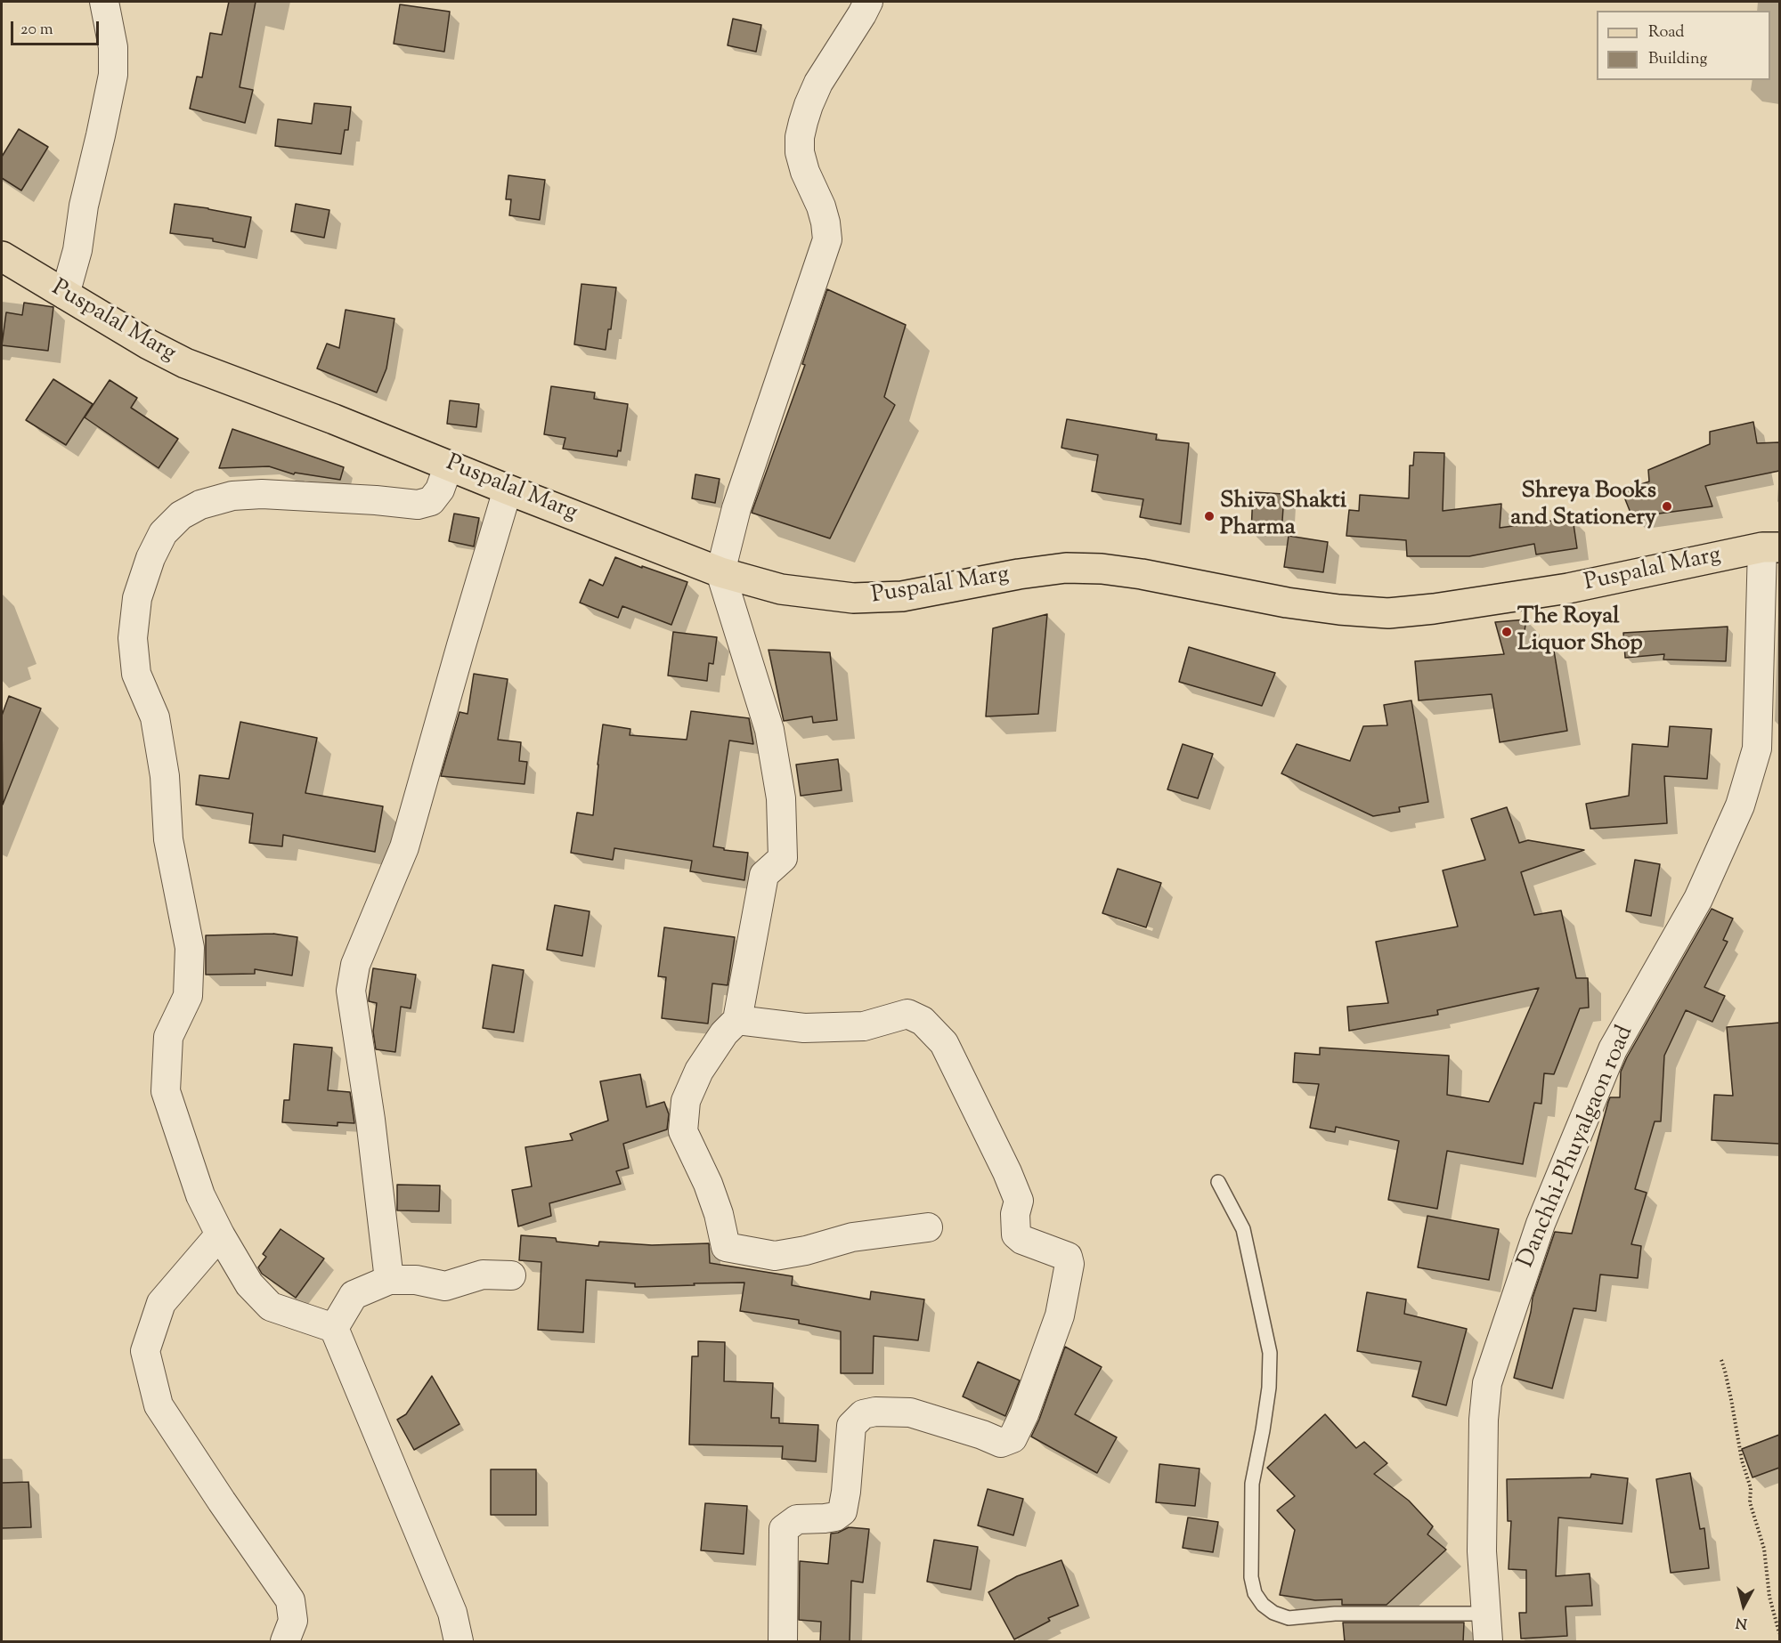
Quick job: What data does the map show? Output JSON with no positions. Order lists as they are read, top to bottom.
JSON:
{
  "streets": {
    "main road": ["Puspalal Marg"],
    "street": ["Danchhi-Phuyalgaon road"]
  },
  "crossings": [
    ["Puspalal Marg", "Danchhi-Phuyalgaon road"]
  ],
  "places": ["Shreya Books and Stationery", "Shiva Shakti Pharma", "The Royal Liquor Shop"],
  "legend": ["Road", "Building"],
  "scale_bar": "20 m",
  "north": "bottom"
}
